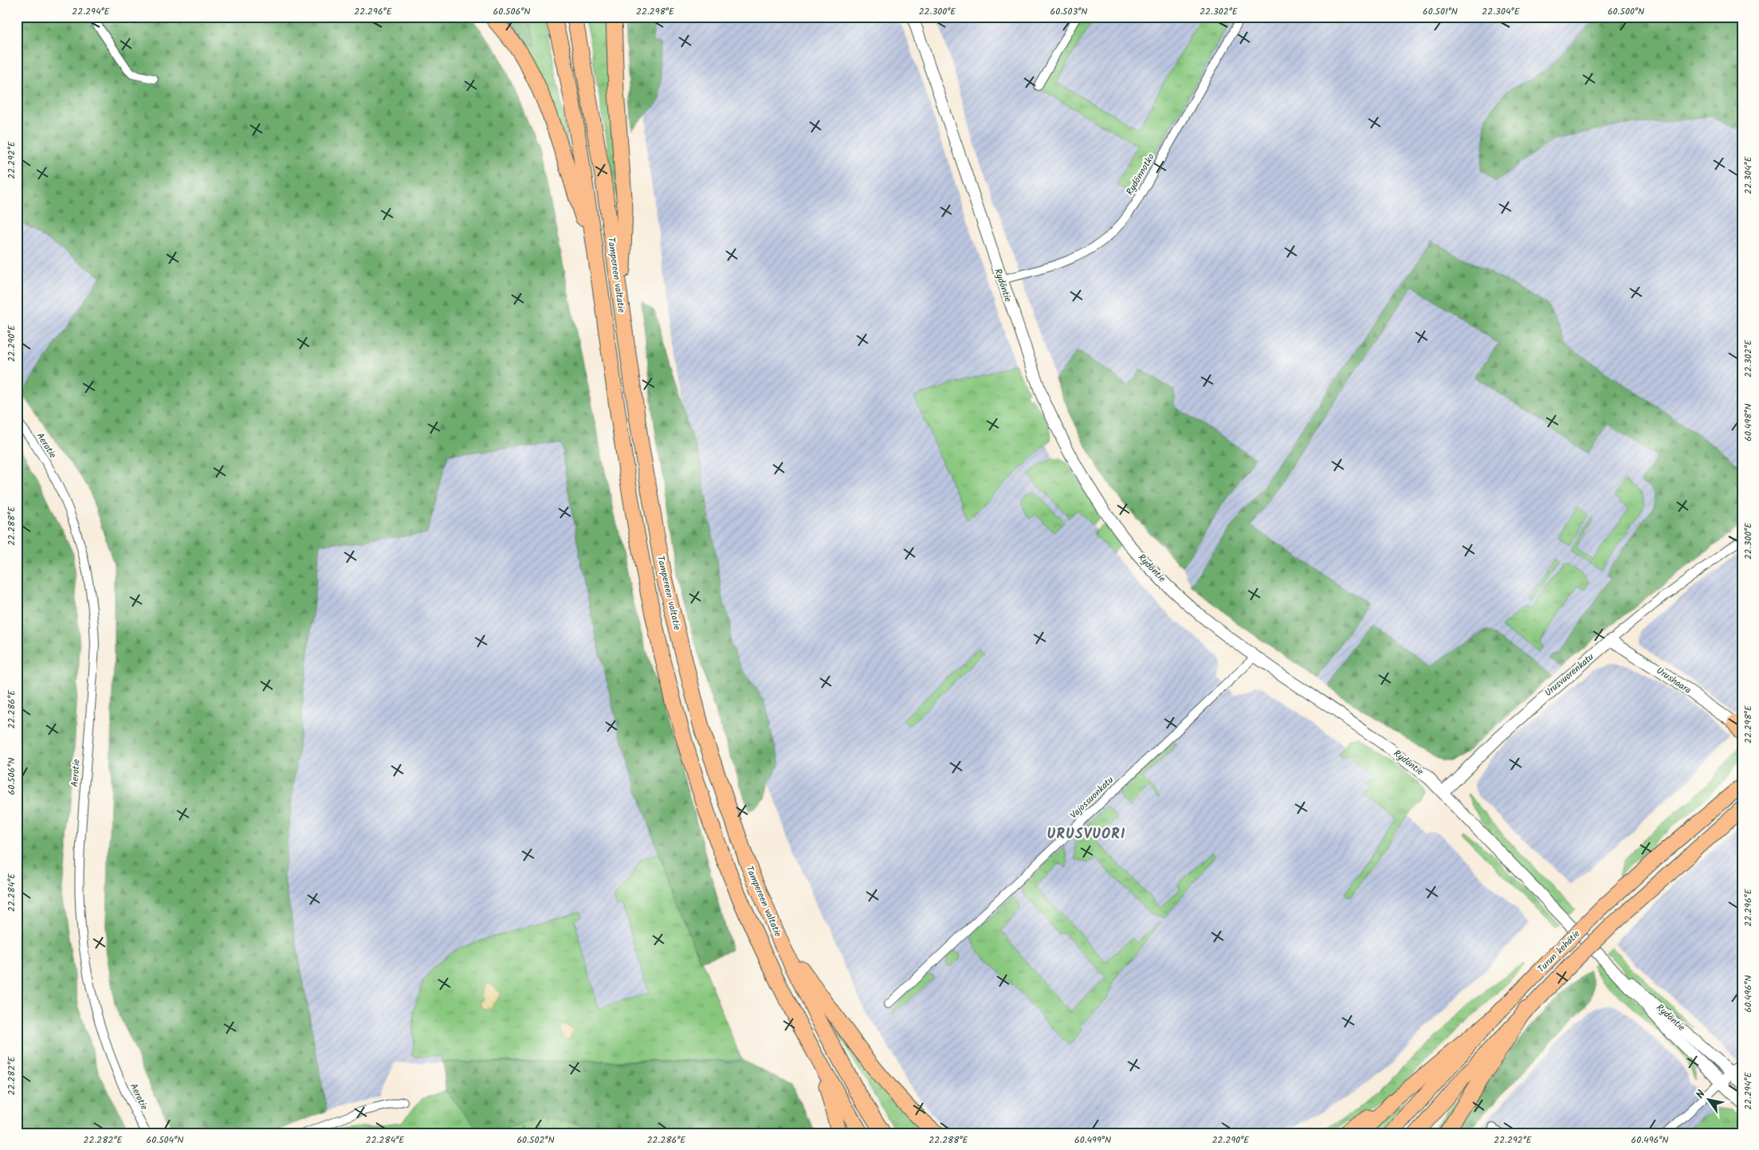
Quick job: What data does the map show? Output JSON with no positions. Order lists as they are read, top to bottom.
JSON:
{
  "streets": {
    "highway": ["Tampereen valtatie", "Turun kehätie"],
    "street": [
      "Rydönnotko",
      "Rydöntie",
      "Aerotie",
      "Urusvuorenkatu",
      "Urushaara",
      "Vajossuonkatu"
    ]
  },
  "crossings": [
    ["Rydönnotko", "Rydöntie"],
    ["Rydöntie", "Urusvuorenkatu"],
    ["Rydöntie", "Vajossuonkatu"],
    ["Urusvuorenkatu", "Urushaara"]
  ],
  "districts": ["URUSVUORI"],
  "north": "top left",
  "coordinates": [
    "22.294°E",
    "22.296°E",
    "60.506°N",
    "22.298°E",
    "22.300°E",
    "60.503°N",
    "22.302°E",
    "60.501°N",
    "22.304°E",
    "60.500°N",
    "22.292°E",
    "22.290°E",
    "60.498°N",
    "22.288°E",
    "22.286°E",
    "22.284°E",
    "60.496°N",
    "22.282°E",
    "60.504°N",
    "60.502°N",
    "60.499°N"
  ]
}
